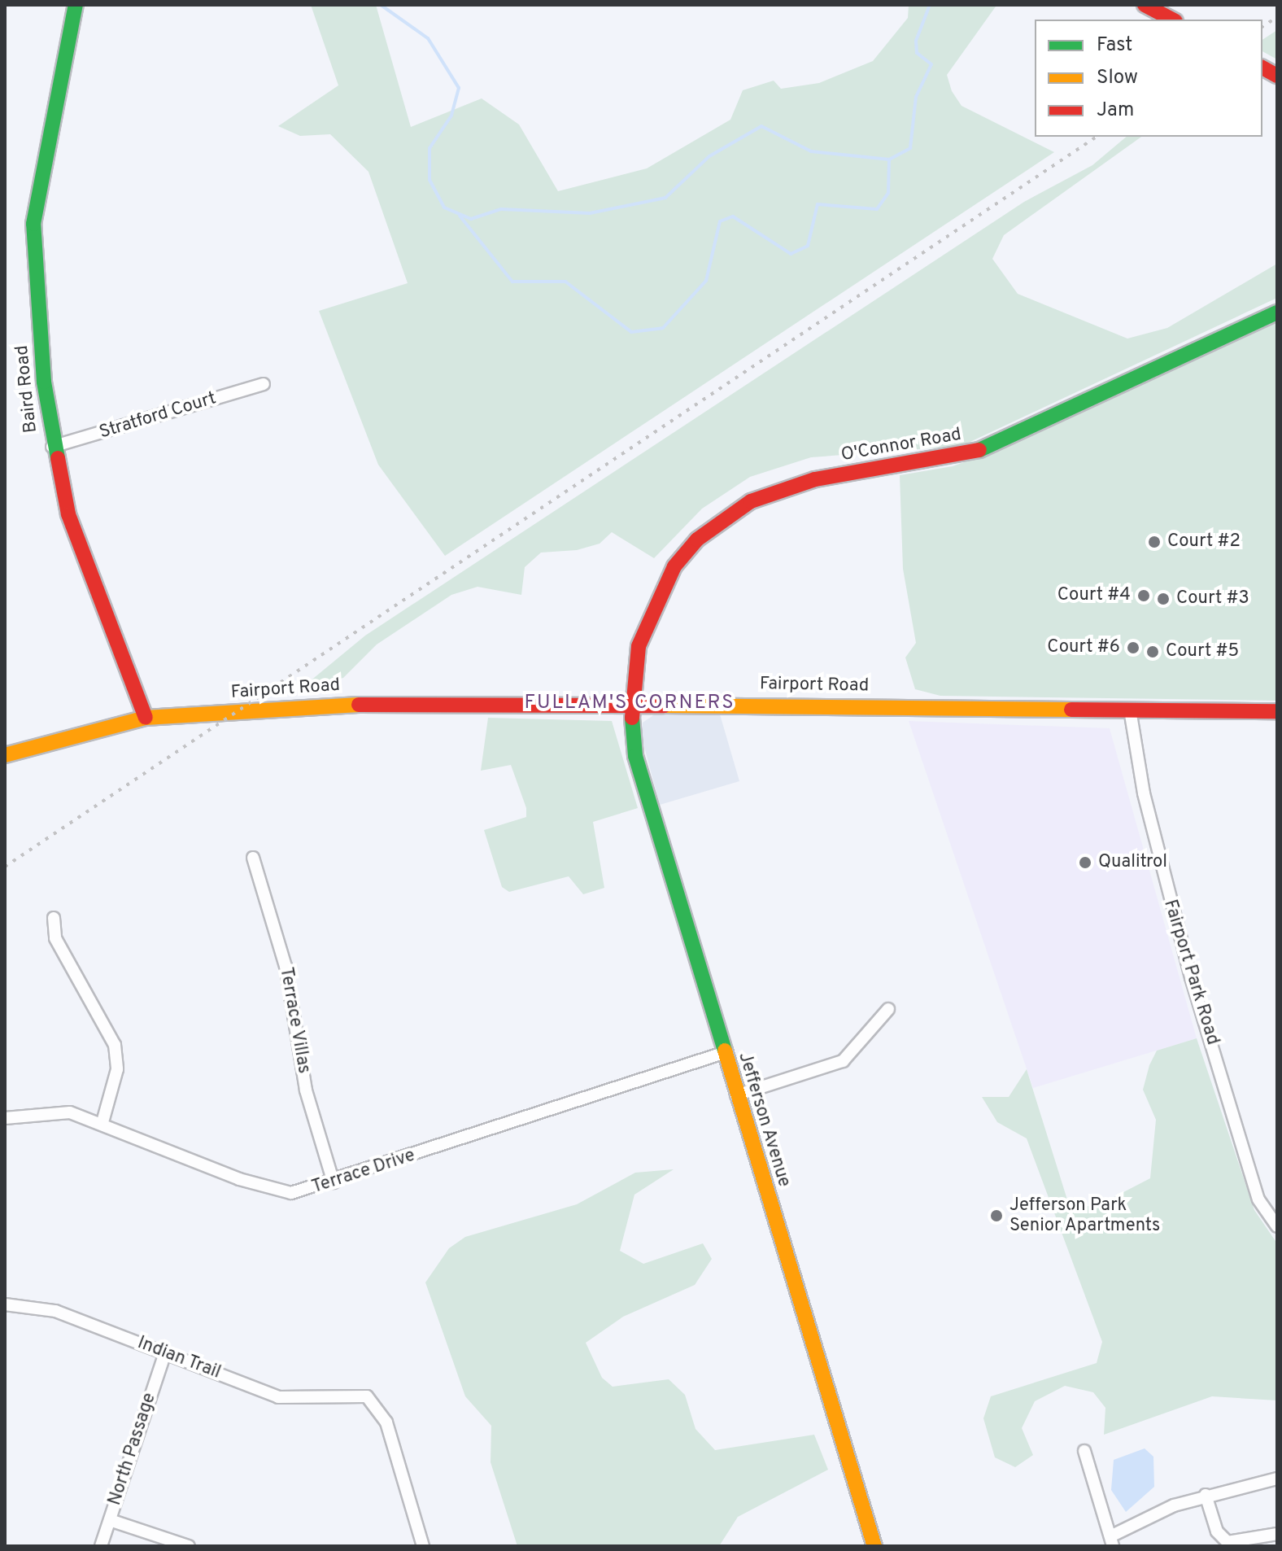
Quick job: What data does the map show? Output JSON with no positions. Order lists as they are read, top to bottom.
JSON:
{
  "streets": {
    "street": [
      "Baird Road",
      "Stratford Court",
      "O'Connor Road",
      "Fairport Road",
      "Fairport Park Road",
      "Terrace Villas",
      "Jefferson Avenue",
      "Terrace Drive",
      "Indian Trail",
      "North Passage"
    ]
  },
  "crossings": [
    ["Baird Road", "Stratford Court"],
    ["Baird Road", "Fairport Road"],
    ["O'Connor Road", "Fairport Road"],
    ["O'Connor Road", "Jefferson Avenue"],
    ["Fairport Road", "Fairport Park Road"],
    ["Fairport Road", "Jefferson Avenue"],
    ["Terrace Villas", "Terrace Drive"],
    ["Jefferson Avenue", "Terrace Drive"],
    ["Indian Trail", "North Passage"]
  ],
  "districts": ["FULLAM'S CORNERS"],
  "places": [
    "Court #2",
    "Court #4",
    "Court #3",
    "Court #6",
    "Court #5",
    "Qualitrol",
    "Jefferson Park Senior Apartments"
  ],
  "legend": ["Fast", "Slow", "Jam"]
}
